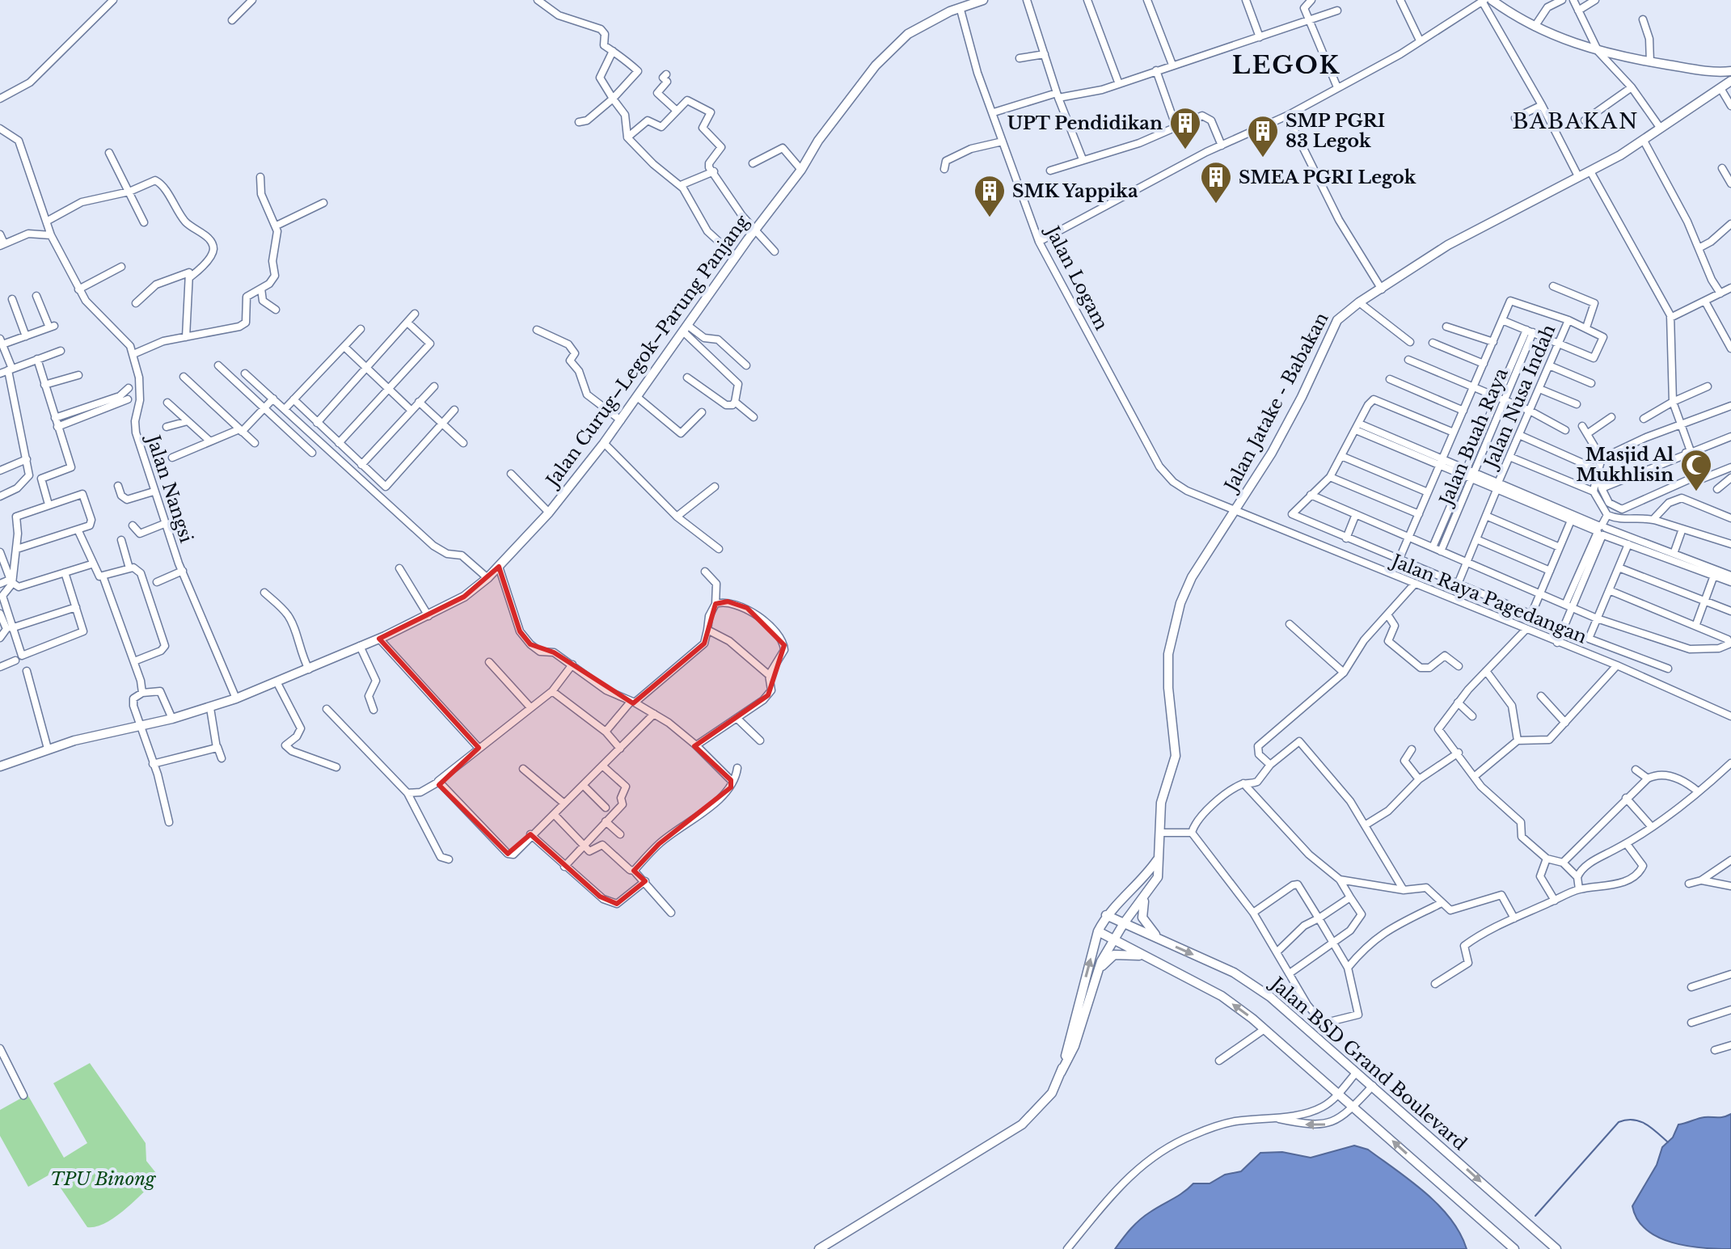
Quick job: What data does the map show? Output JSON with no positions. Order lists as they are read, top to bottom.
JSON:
{
  "streets": {
    "main road": ["Jalan Curug–Legok–Parung Panjang", "Jalan Jatake - Babakan", "Jalan BSD Grand Boulevard"],
    "street": [
      "Jalan Logam",
      "Jalan Nusa Indah",
      "Jalan Buah Raya",
      "Jalan Nangsi",
      "Jalan Raya Pagedangan"
    ]
  },
  "crossings": [
    ["Jalan Logam", "Jalan Curug–Legok–Parung Panjang"],
    ["Jalan Logam", "Jalan Jatake - Babakan"],
    ["Jalan Logam", "Jalan Raya Pagedangan"],
    ["Jalan Curug–Legok–Parung Panjang", "Jalan Nangsi"],
    ["Jalan Jatake - Babakan", "Jalan Raya Pagedangan"]
  ],
  "districts": ["LEGOK", "BABAKAN"],
  "parks": ["TPU Binong"],
  "places": {
    "building": [
      "UPT Pendidikan",
      "SMP PGRI 83 Legok",
      "SMEA PGRI Legok",
      "SMK Yappika"
    ],
    "mosque": ["Masjid Al Mukhlisin"]
  }
}
